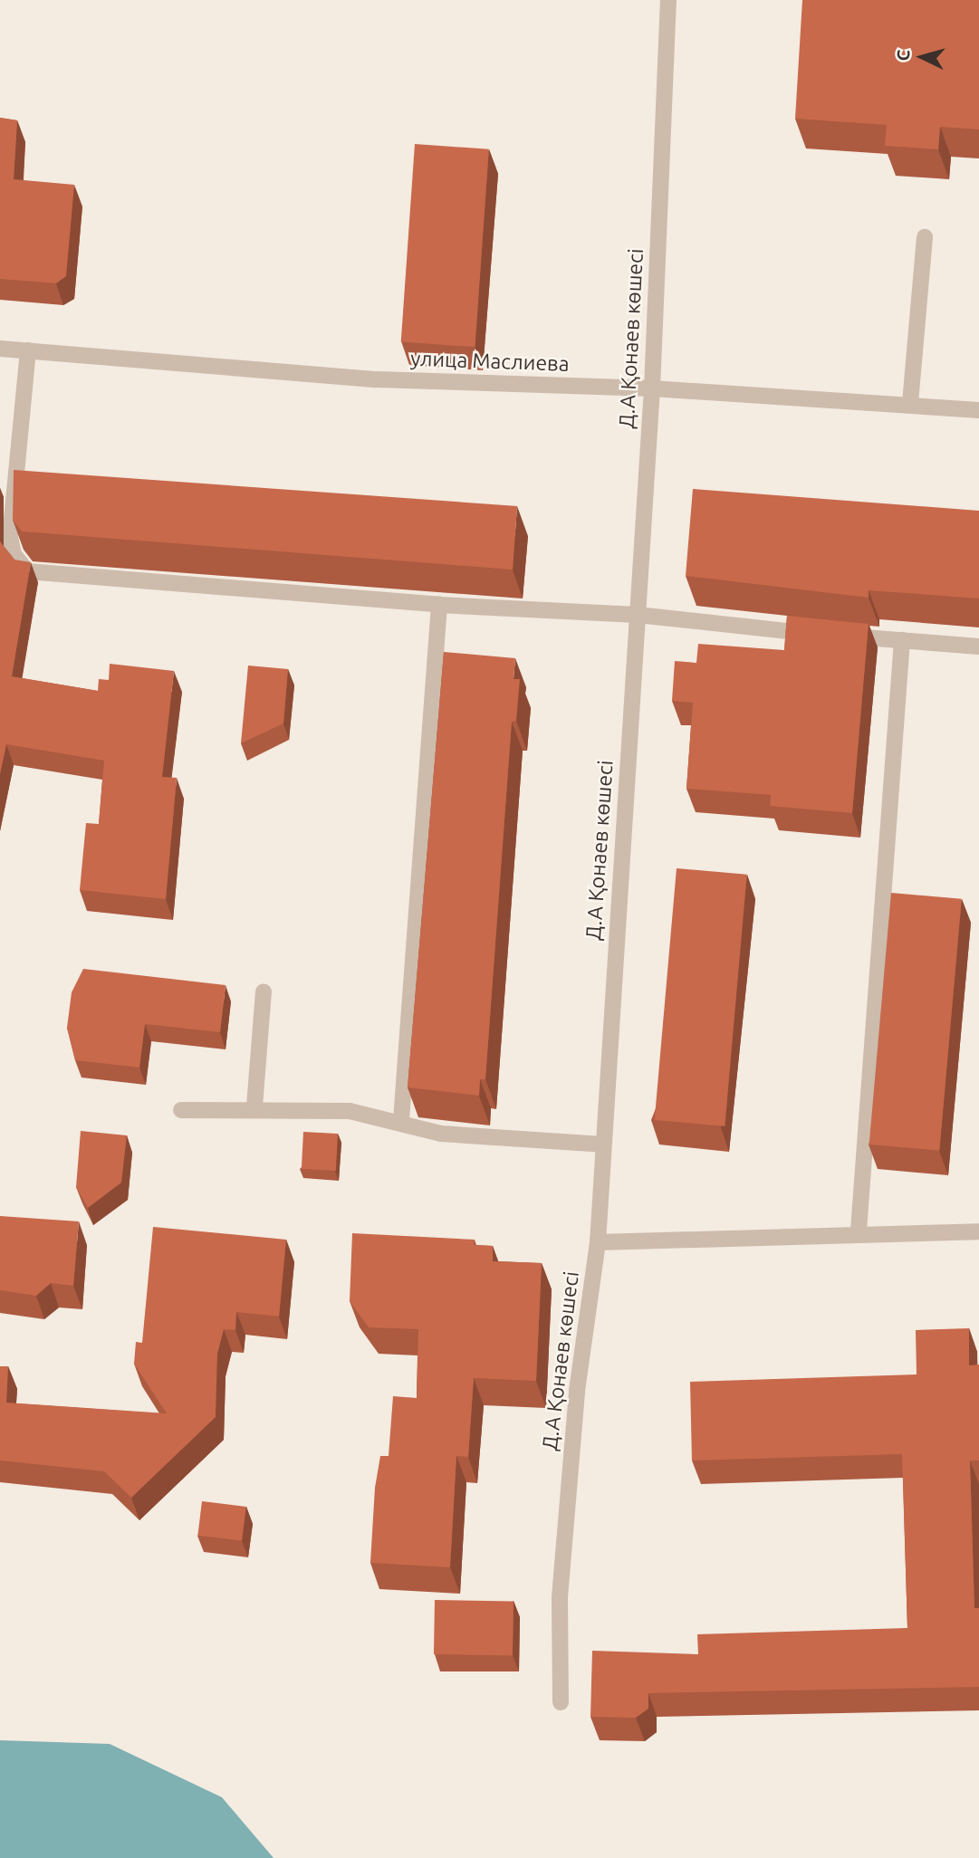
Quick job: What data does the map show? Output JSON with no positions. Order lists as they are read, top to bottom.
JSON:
{
  "streets": {
    "street": ["Д.А Қонаев көшесі", "улица Маслиева"]
  },
  "crossings": [
    ["Д.А Қонаев көшесі", "улица Маслиева"]
  ],
  "north": "left"
}
